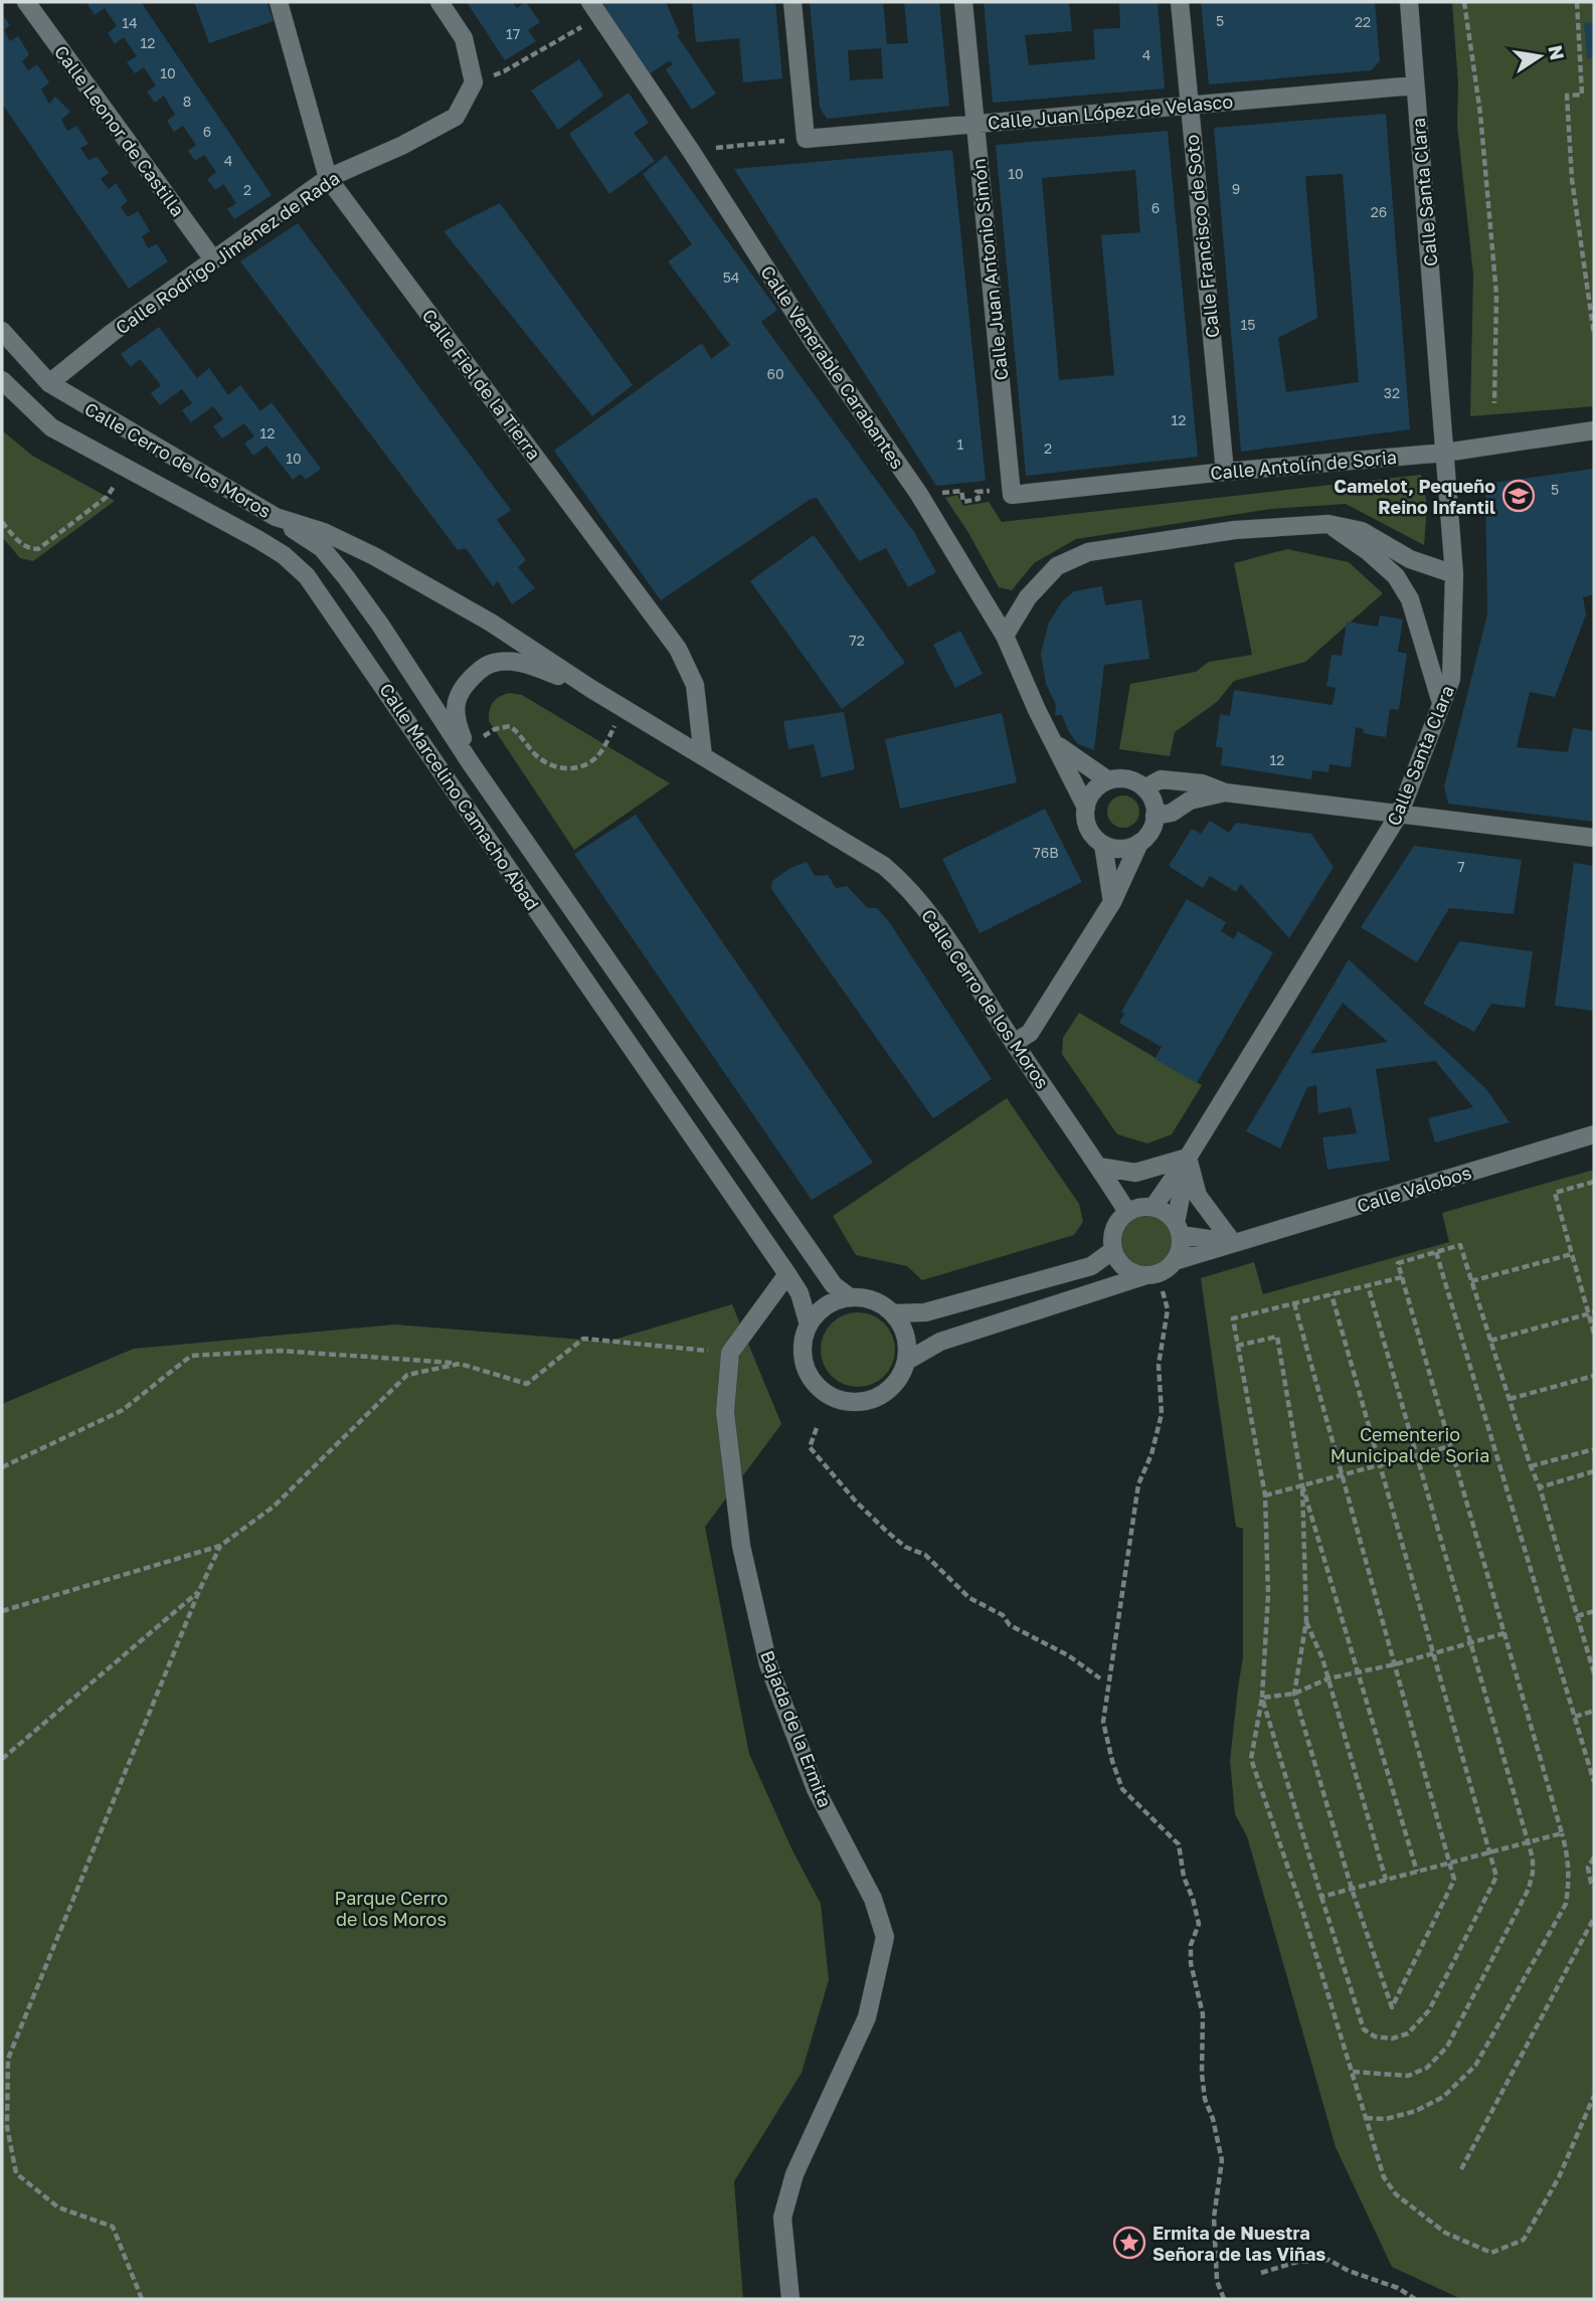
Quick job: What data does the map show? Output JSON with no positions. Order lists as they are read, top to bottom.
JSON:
{
  "streets": {
    "street": [
      "Calle Juan López de Velasco",
      "Calle Leonor de Castilla",
      "Calle Santa Clara",
      "Calle Francisco de Soto",
      "Calle Rodrigo Jiménez de Rada",
      "Calle Juan Antonio Simón",
      "Calle Venerable Carabantes",
      "Calle Fiel de la Tierra",
      "Calle Cerro de los Moros",
      "Calle Antolín de Soria",
      "Calle Marcelino Camacho Abad",
      "Calle Valobos",
      "Bajada de la Ermita"
    ]
  },
  "crossings": [
    ["Calle Juan López de Velasco", "Calle Santa Clara"],
    ["Calle Juan López de Velasco", "Calle Francisco de Soto"],
    ["Calle Juan López de Velasco", "Calle Juan Antonio Simón"],
    ["Calle Leonor de Castilla", "Calle Rodrigo Jiménez de Rada"],
    ["Calle Santa Clara", "Calle Cerro de los Moros"],
    ["Calle Santa Clara", "Calle Antolín de Soria"],
    ["Calle Santa Clara", "Calle Valobos"],
    ["Calle Francisco de Soto", "Calle Antolín de Soria"],
    ["Calle Rodrigo Jiménez de Rada", "Calle Fiel de la Tierra"],
    ["Calle Rodrigo Jiménez de Rada", "Calle Cerro de los Moros"],
    ["Calle Juan Antonio Simón", "Calle Antolín de Soria"],
    ["Calle Fiel de la Tierra", "Calle Cerro de los Moros"],
    ["Calle Cerro de los Moros", "Calle Marcelino Camacho Abad"],
    ["Calle Cerro de los Moros", "Calle Valobos"]
  ],
  "parks": ["Cementerio Municipal de Soria", "Parque Cerro de los Moros"],
  "places": {
    "school or university": ["Camelot, Pequeño Reino Infantil"],
    "place": ["Ermita de Nuestra Señora de las Viñas"]
  },
  "house_numbers": [
    "5",
    "22",
    "14",
    "17",
    "12",
    "4",
    "10",
    "8",
    "6",
    "4",
    "10",
    "9",
    "2",
    "6",
    "26",
    "54",
    "15",
    "60",
    "32",
    "12",
    "12",
    "1",
    "2",
    "10",
    "5",
    "72",
    "12",
    "76B",
    "7"
  ],
  "north": "right"
}
